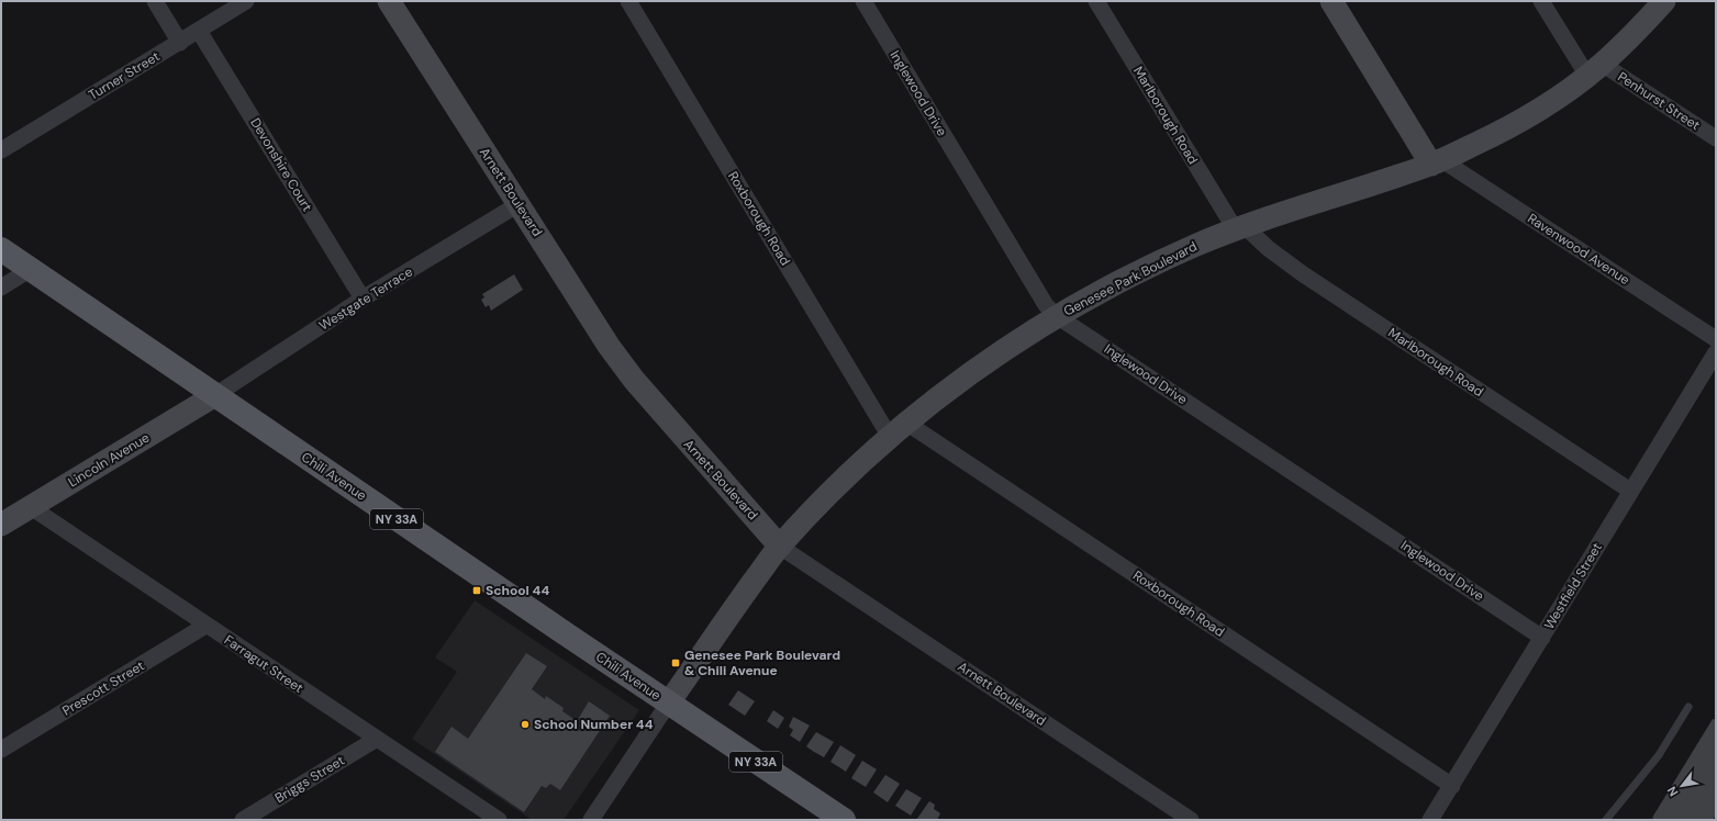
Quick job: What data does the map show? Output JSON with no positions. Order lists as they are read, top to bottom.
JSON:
{
  "streets": {
    "main road": ["Chili Avenue", "NY 33A"],
    "street": [
      "Turner Street",
      "Inglewood Drive",
      "Penhurst Street",
      "Marlborough Road",
      "Devonshire Court",
      "Arnett Boulevard",
      "Roxborough Road",
      "Ravenwood Avenue",
      "Genesee Park Boulevard",
      "Westgate Terrace",
      "Lincoln Avenue",
      "Westfield Street",
      "Farragut Street",
      "Prescott Street",
      "Briggs Street"
    ]
  },
  "crossings": [
    ["Turner Street", "Devonshire Court"],
    ["Inglewood Drive", "Genesee Park Boulevard"],
    ["Inglewood Drive", "Westfield Street"],
    ["Penhurst Street", "Genesee Park Boulevard"],
    ["Marlborough Road", "Genesee Park Boulevard"],
    ["Marlborough Road", "Westfield Street"],
    ["Devonshire Court", "Westgate Terrace"],
    ["Arnett Boulevard", "Genesee Park Boulevard"],
    ["Arnett Boulevard", "Westgate Terrace"],
    ["Roxborough Road", "Genesee Park Boulevard"],
    ["Roxborough Road", "Westfield Street"],
    ["Ravenwood Avenue", "Genesee Park Boulevard"],
    ["Genesee Park Boulevard", "Chili Avenue"],
    ["Westgate Terrace", "Lincoln Avenue"],
    ["Westgate Terrace", "Chili Avenue"],
    ["Lincoln Avenue", "Chili Avenue"],
    ["Lincoln Avenue", "Farragut Street"],
    ["Farragut Street", "Prescott Street"],
    ["Farragut Street", "Briggs Street"]
  ],
  "places": {
    "transit": ["School 44", "Genesee Park Boulevard & Chili Avenue"],
    "other": ["School Number 44"]
  },
  "north": "bottom left"
}
